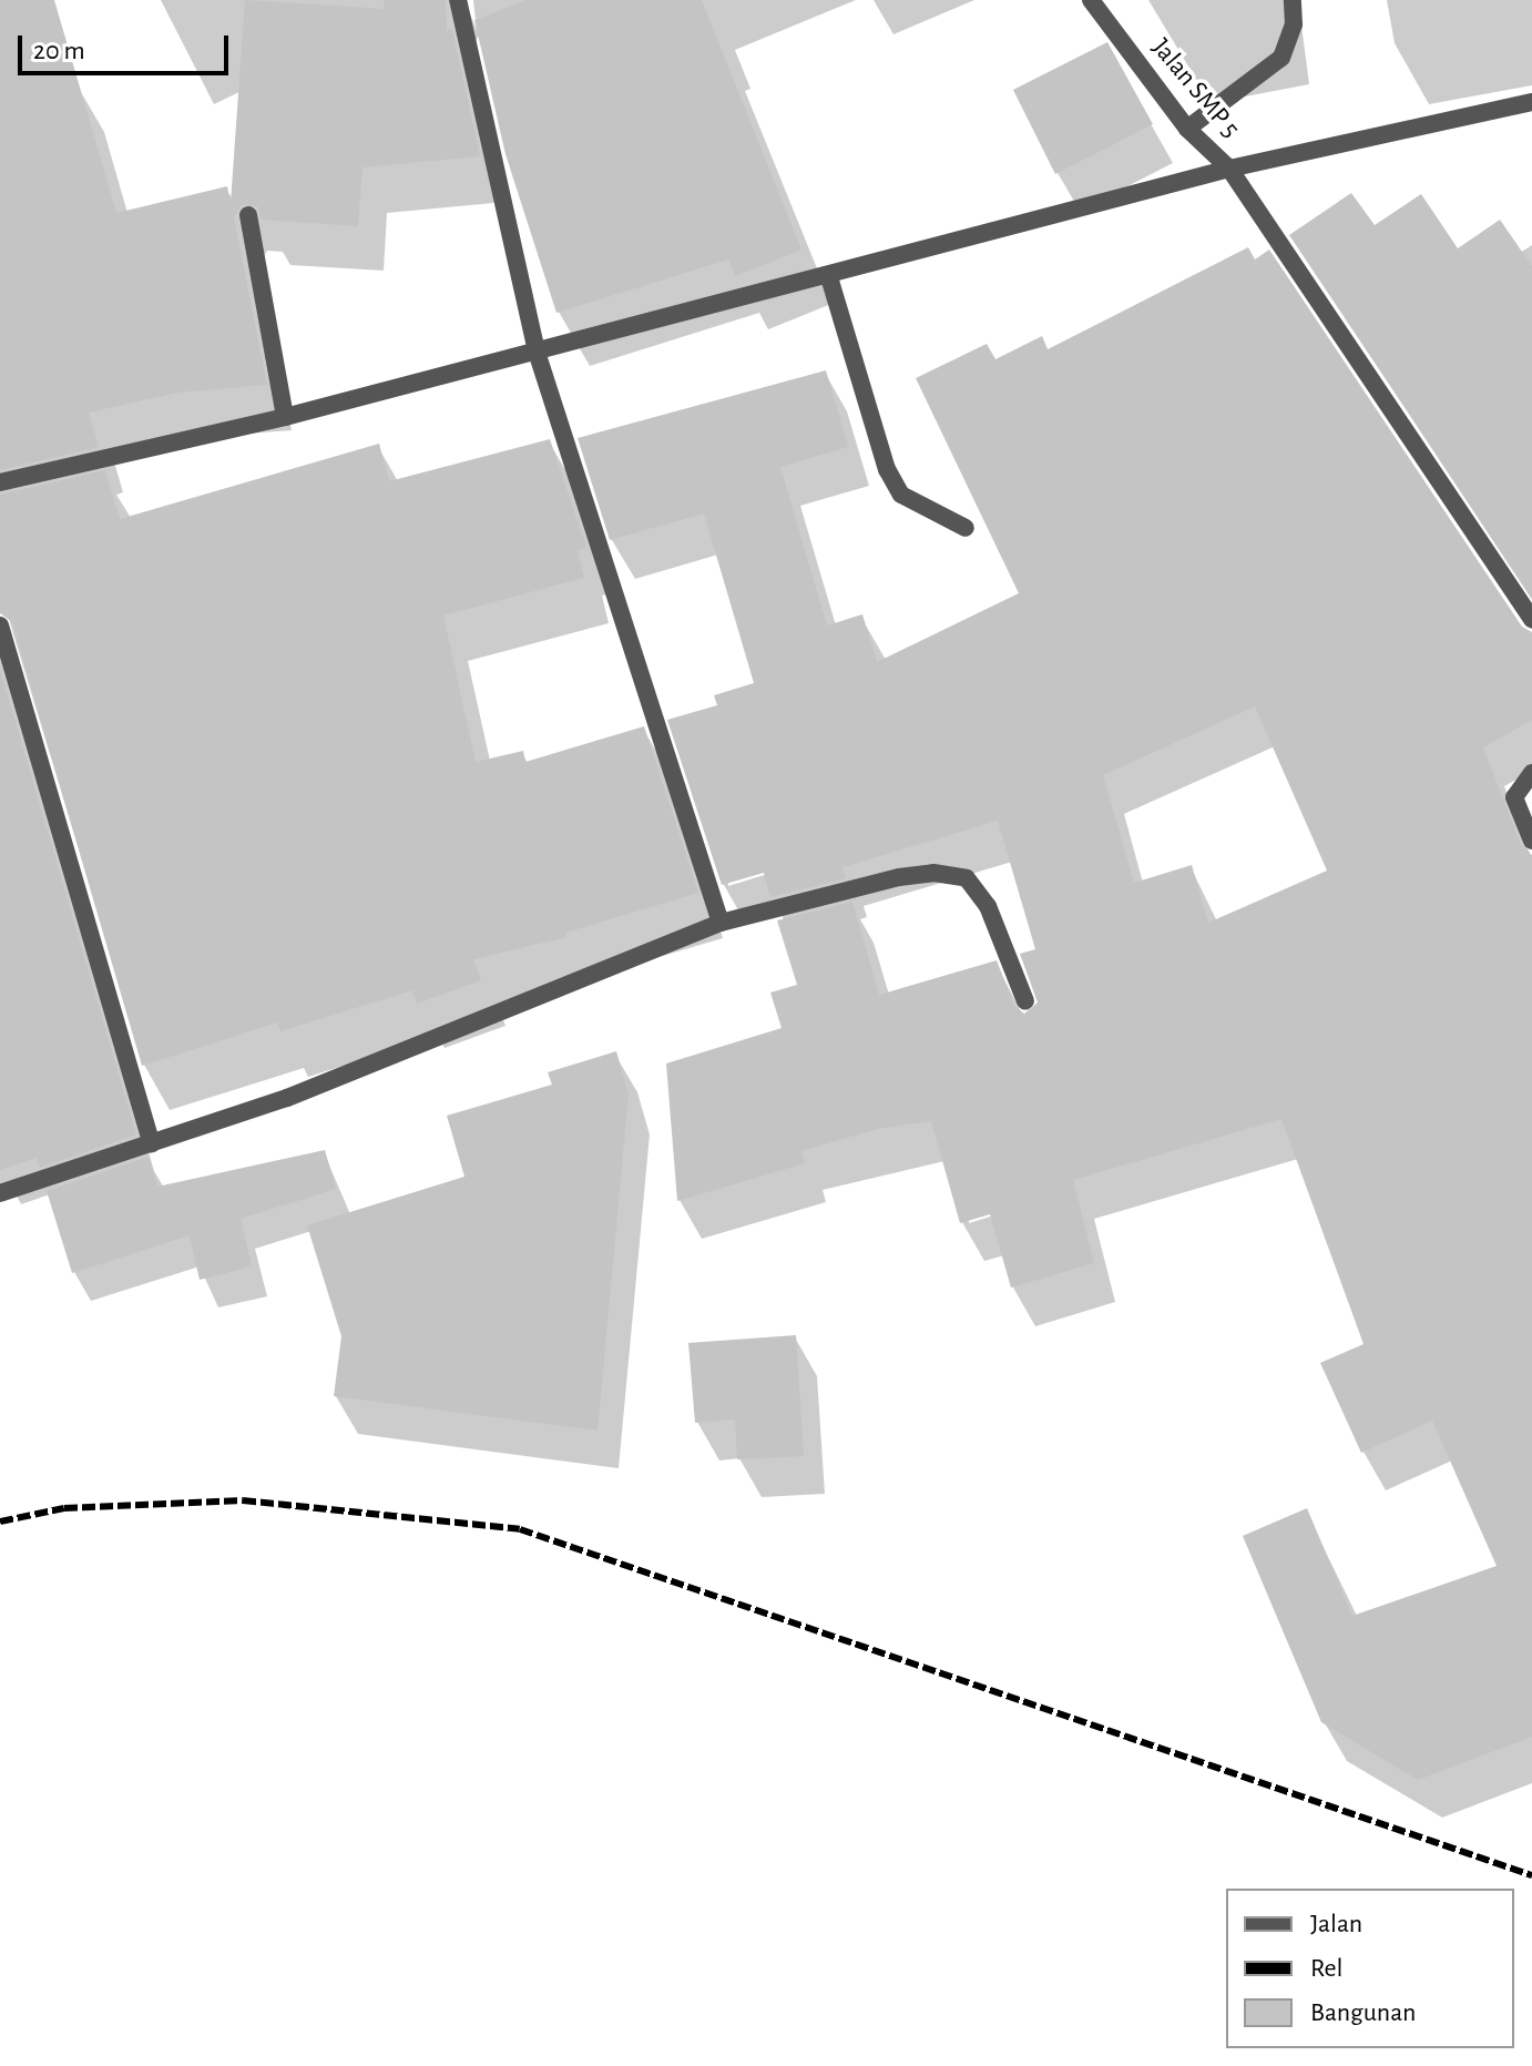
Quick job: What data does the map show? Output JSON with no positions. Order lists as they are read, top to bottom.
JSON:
{
  "streets": {
    "street": ["Jalan SMP 5"]
  },
  "legend": ["Jalan", "Rel", "Bangunan"],
  "scale_bar": "20 m"
}
